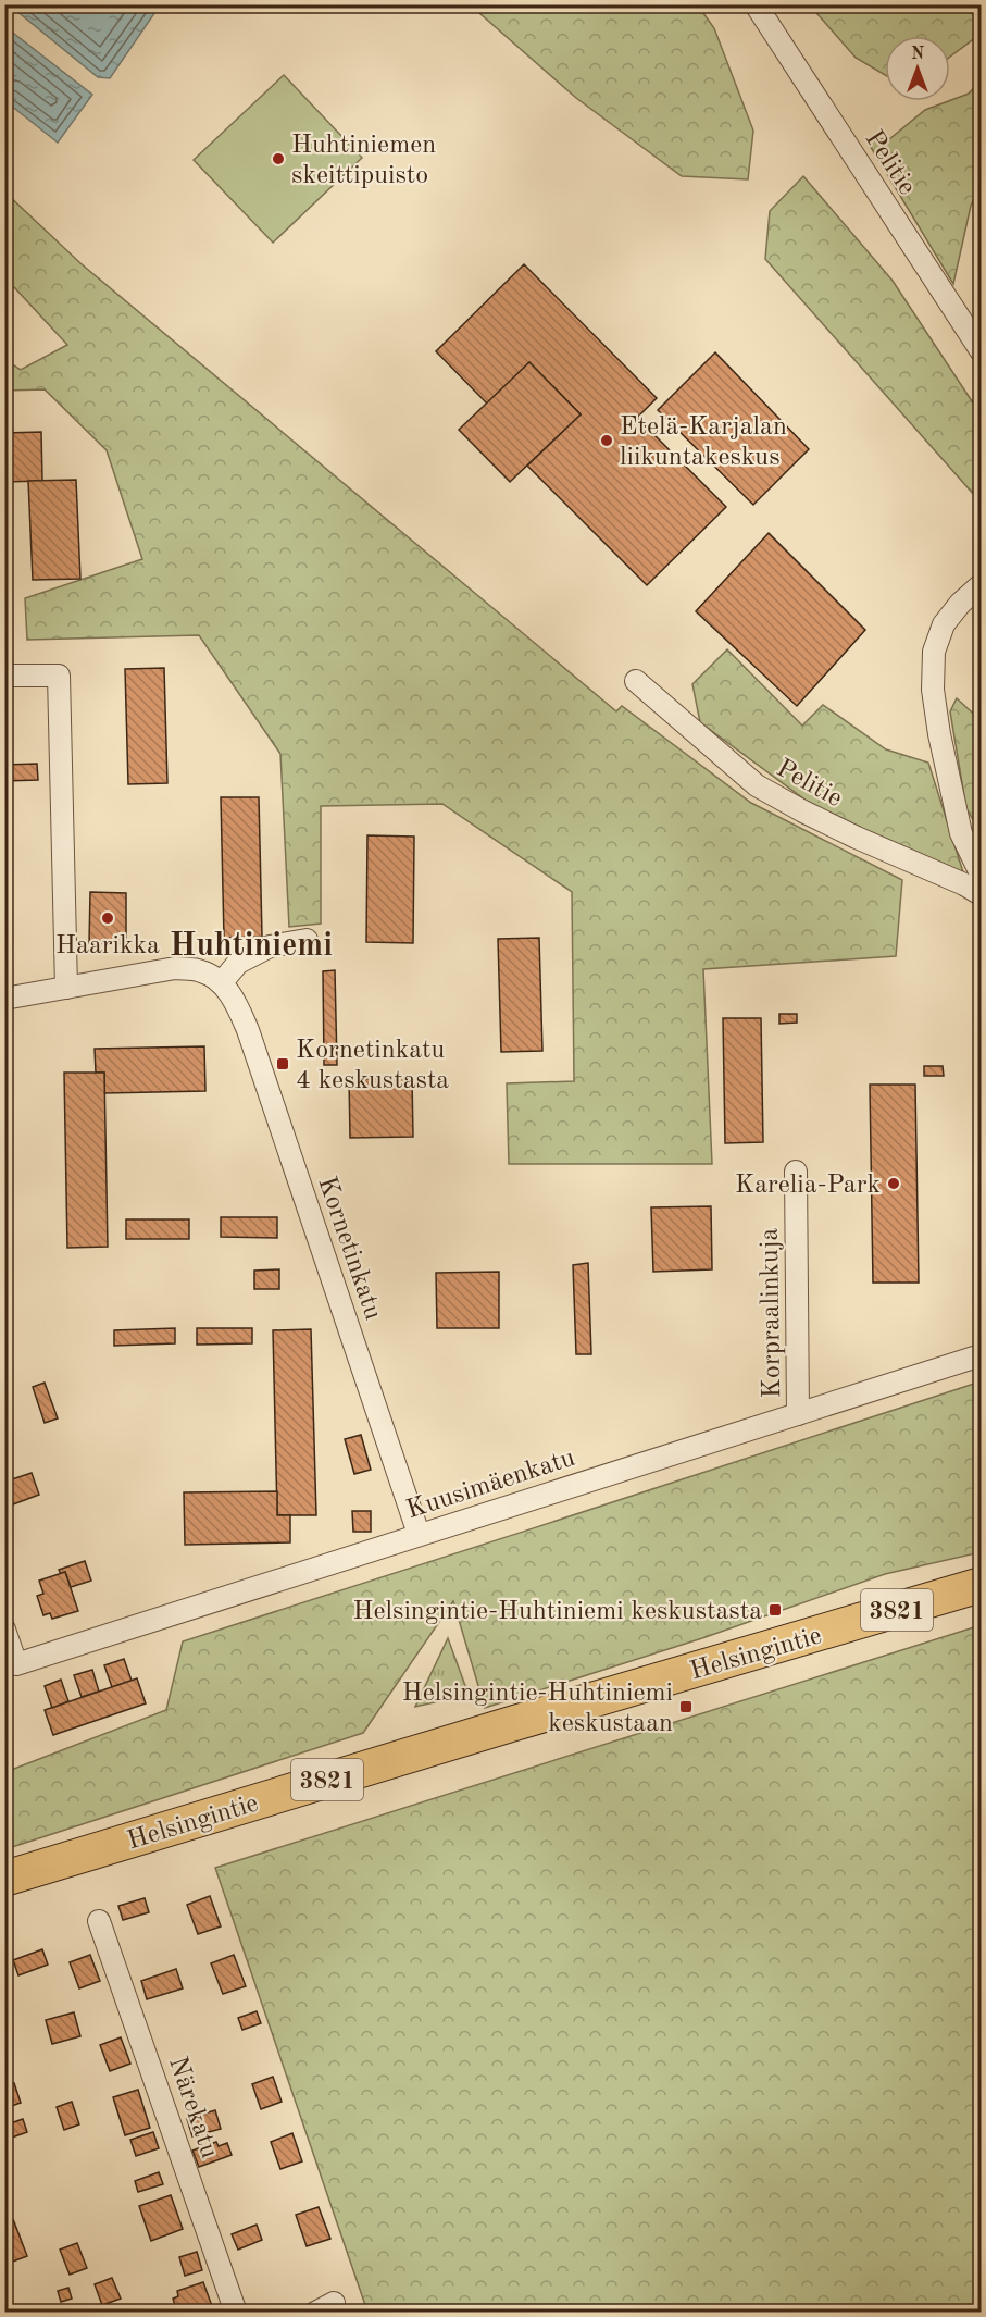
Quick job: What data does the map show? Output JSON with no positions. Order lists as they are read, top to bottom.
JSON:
{
  "streets": {
    "main road": ["3821", "Helsingintie"],
    "street": [
      "Pelitie",
      "Kornetinkatu",
      "Korpraalinkuja",
      "Kuusimäenkatu",
      "Närekatu"
    ]
  },
  "crossings": [
    ["Kornetinkatu", "Kuusimäenkatu"],
    ["Korpraalinkuja", "Kuusimäenkatu"]
  ],
  "districts": ["Huhtiniemi"],
  "places": {
    "other": [
      "Huhtiniemen skeittipuisto",
      "Etelä-Karjalan liikuntakeskus",
      "Haarikka",
      "Karelia-Park"
    ],
    "transit": ["Kornetinkatu 4 keskustasta", "Helsingintie-Huhtiniemi keskustasta", "Helsingintie-Huhtiniemi keskustaan"]
  },
  "north": "top"
}
